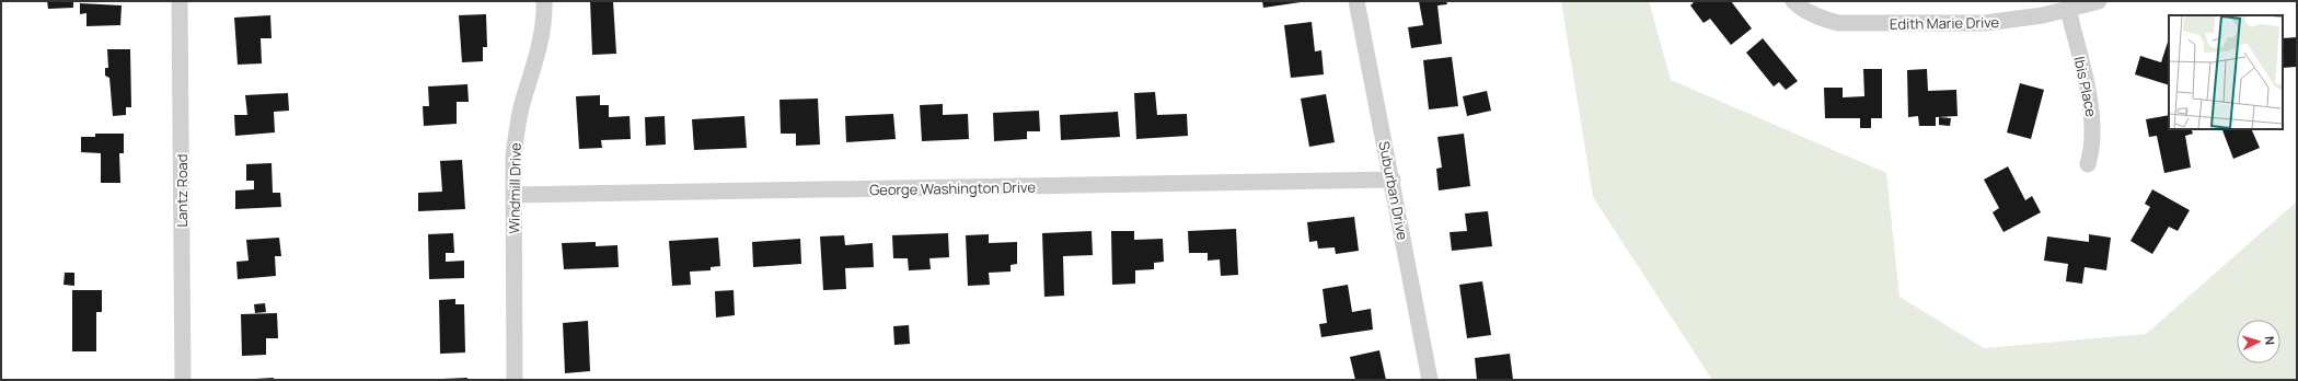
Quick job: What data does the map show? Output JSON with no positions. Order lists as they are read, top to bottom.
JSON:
{
  "streets": {
    "street": [
      "Edith Marie Drive",
      "Ibis Place",
      "Windmill Drive",
      "George Washington Drive",
      "Lantz Road",
      "Suburban Drive"
    ]
  },
  "crossings": [
    ["Edith Marie Drive", "Ibis Place"],
    ["Windmill Drive", "George Washington Drive"],
    ["George Washington Drive", "Suburban Drive"]
  ],
  "north": "right"
}
